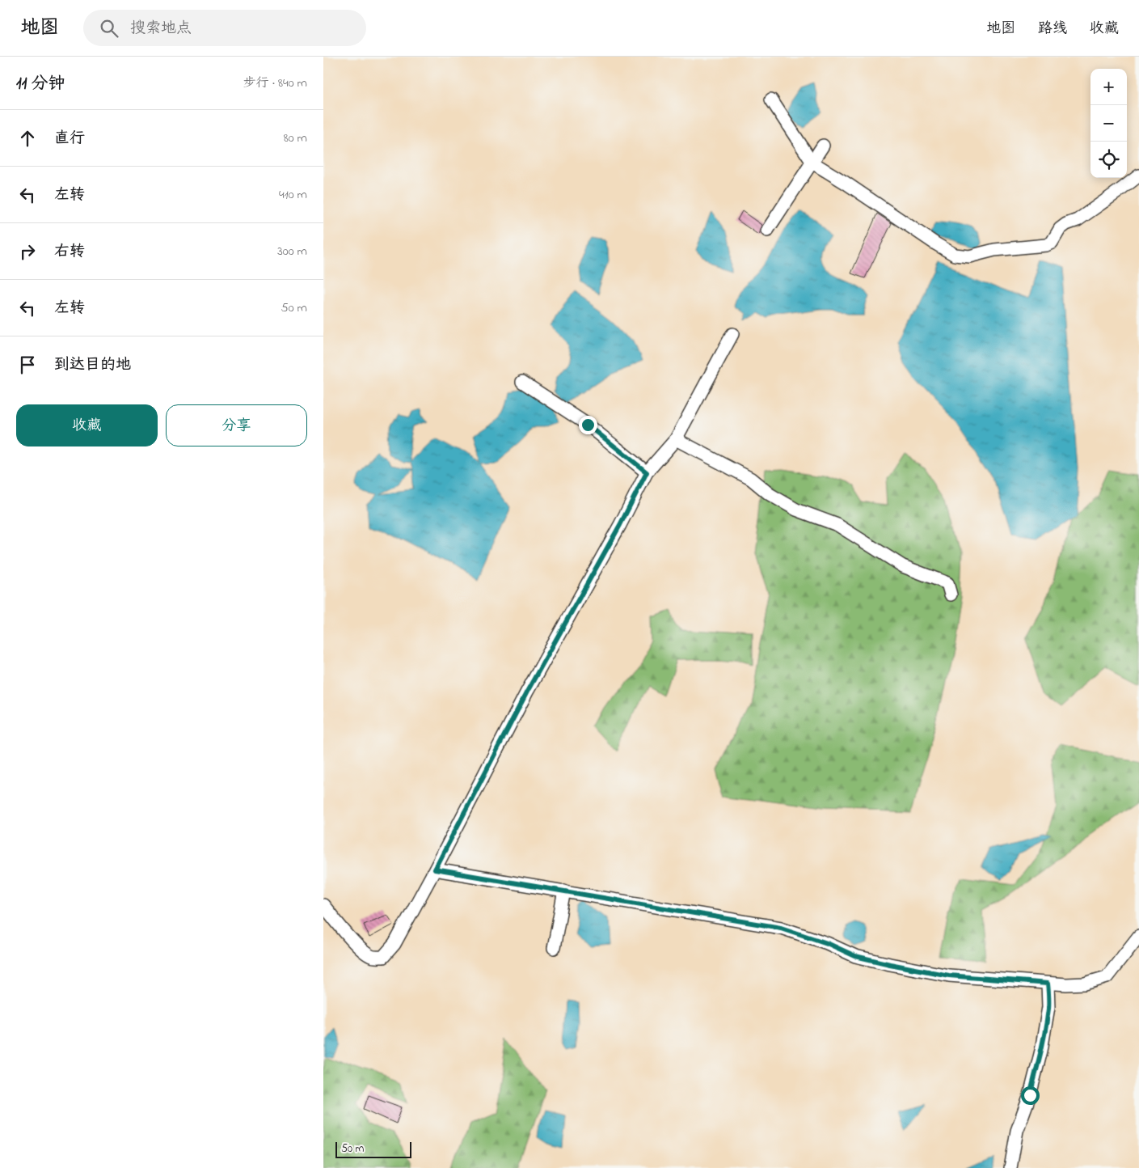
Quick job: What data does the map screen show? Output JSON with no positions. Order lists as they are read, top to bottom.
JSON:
{
  "scale_bar": "50 m",
  "page": {
    "header": "地图",
    "search": "搜索地点",
    "nav": ["地图", "路线", "收藏"],
    "heading": ["11 分钟", "步行 · 840 m"],
    "map_buttons": ["+", "−"],
    "list": [
      ["直行", "80 m"],
      ["左转", "410 m"],
      ["右转", "300 m"],
      ["左转", "50 m"],
      "到达目的地"
    ],
    "buttons": ["收藏", "分享"],
    "scale": "50 m"
  }
}
